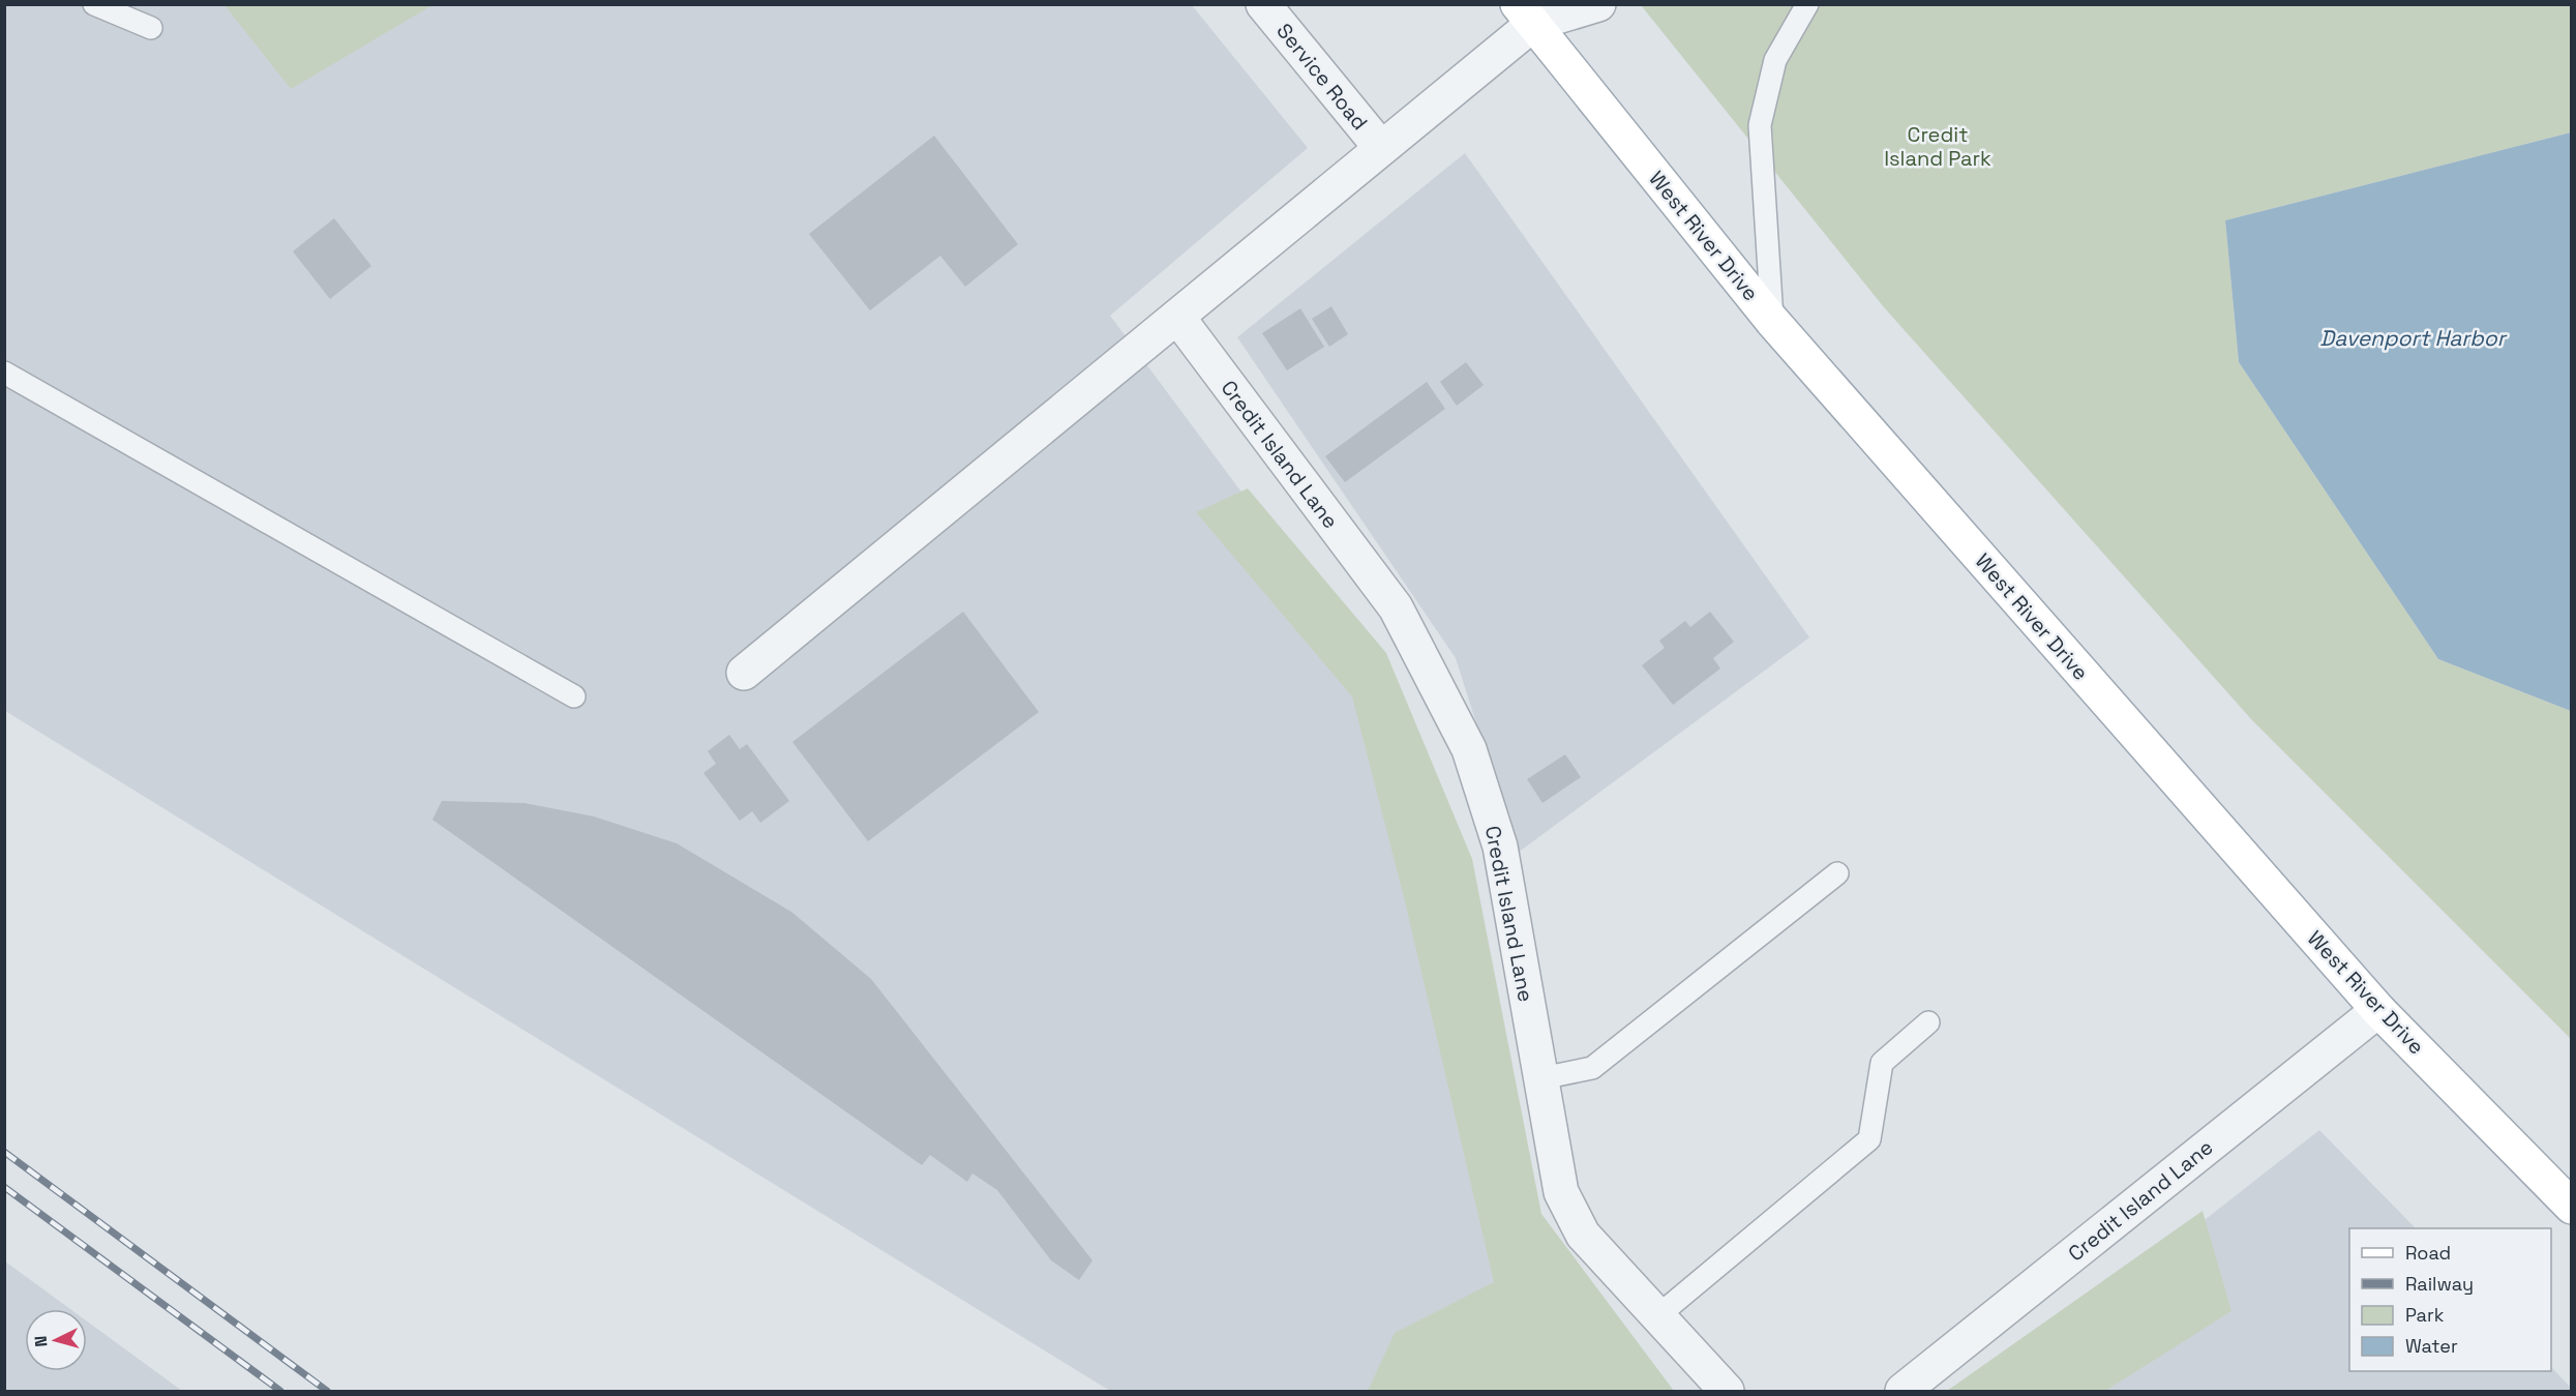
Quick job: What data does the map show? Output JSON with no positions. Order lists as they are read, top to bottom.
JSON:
{
  "streets": {
    "main road": ["West River Drive"],
    "street": ["Service Road", "Credit Island Lane"]
  },
  "crossings": [
    ["West River Drive", "Credit Island Lane"]
  ],
  "water": ["Davenport Harbor"],
  "parks": ["Credit Island Park"],
  "legend": [
    "Road",
    "Railway",
    "Park",
    "Water"
  ],
  "north": "left"
}
